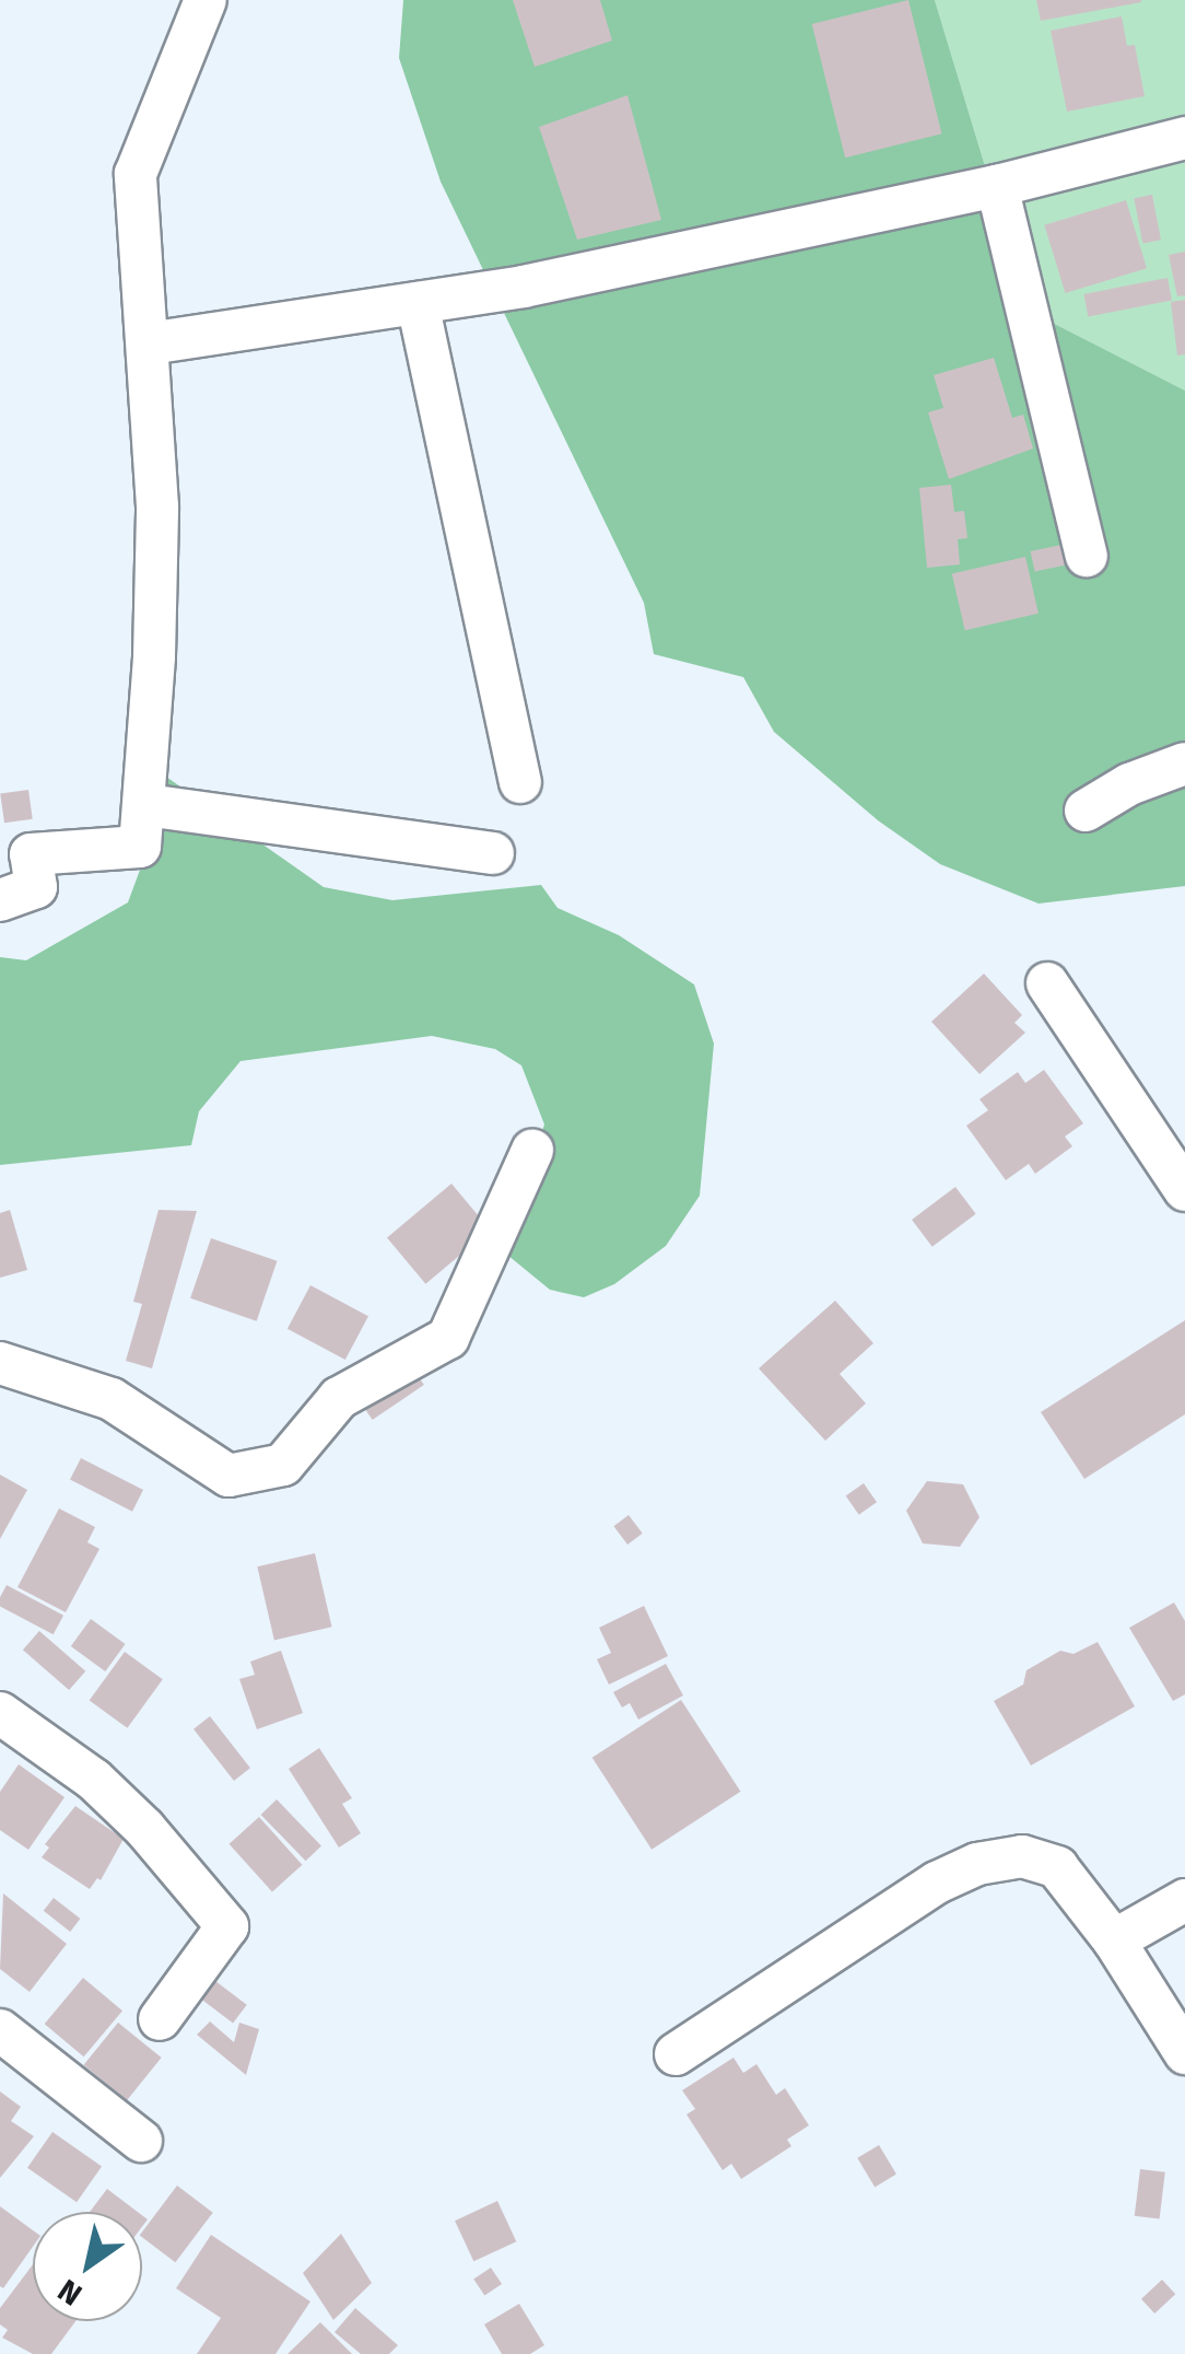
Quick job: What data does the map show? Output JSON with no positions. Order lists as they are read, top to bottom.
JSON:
{
  "north": "bottom left"
}
